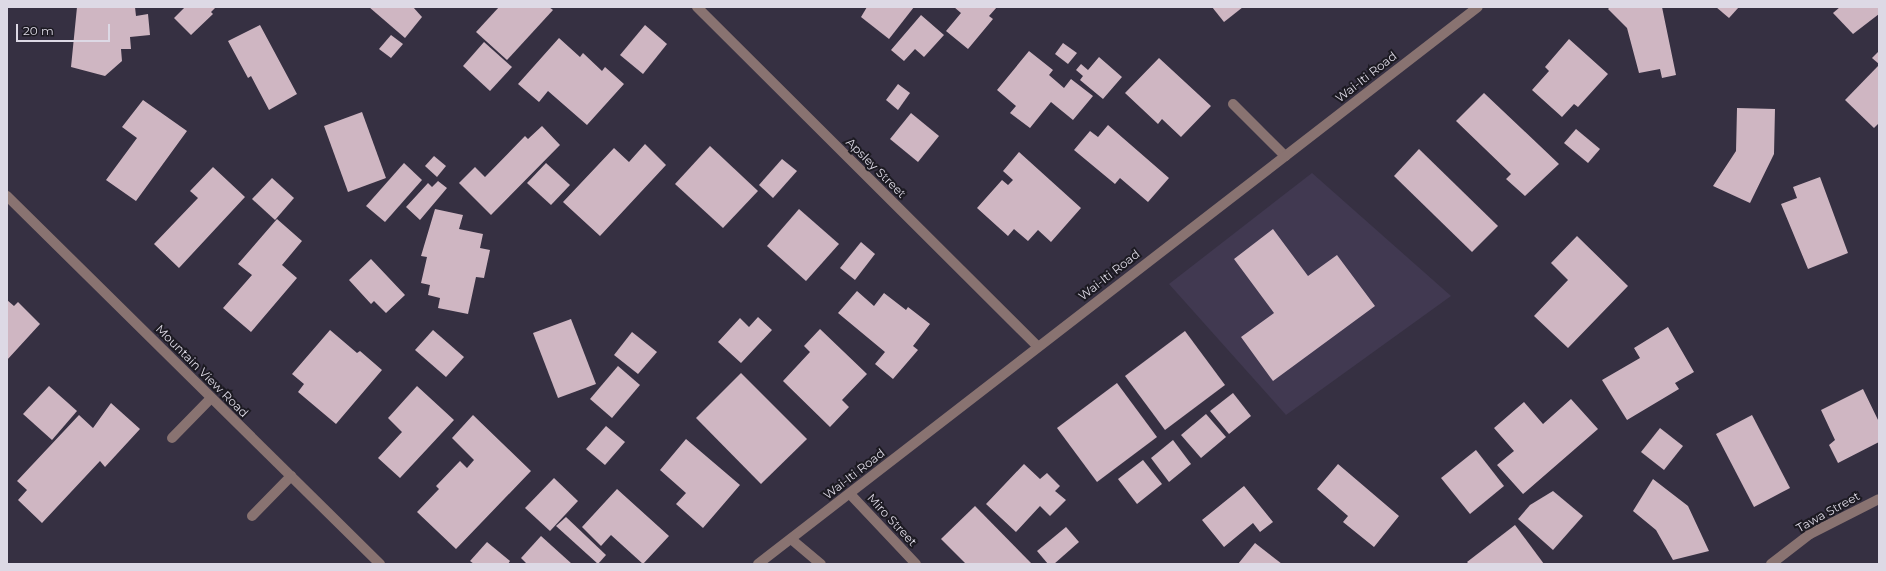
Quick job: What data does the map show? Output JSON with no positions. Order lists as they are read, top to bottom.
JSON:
{
  "streets": {
    "street": [
      "Wai-Iti Road",
      "Apsley Street",
      "Mountain View Road",
      "Tawa Street",
      "Miro Street"
    ]
  },
  "crossings": [
    ["Wai-Iti Road", "Apsley Street"],
    ["Wai-Iti Road", "Miro Street"]
  ],
  "scale_bar": "20 m"
}
